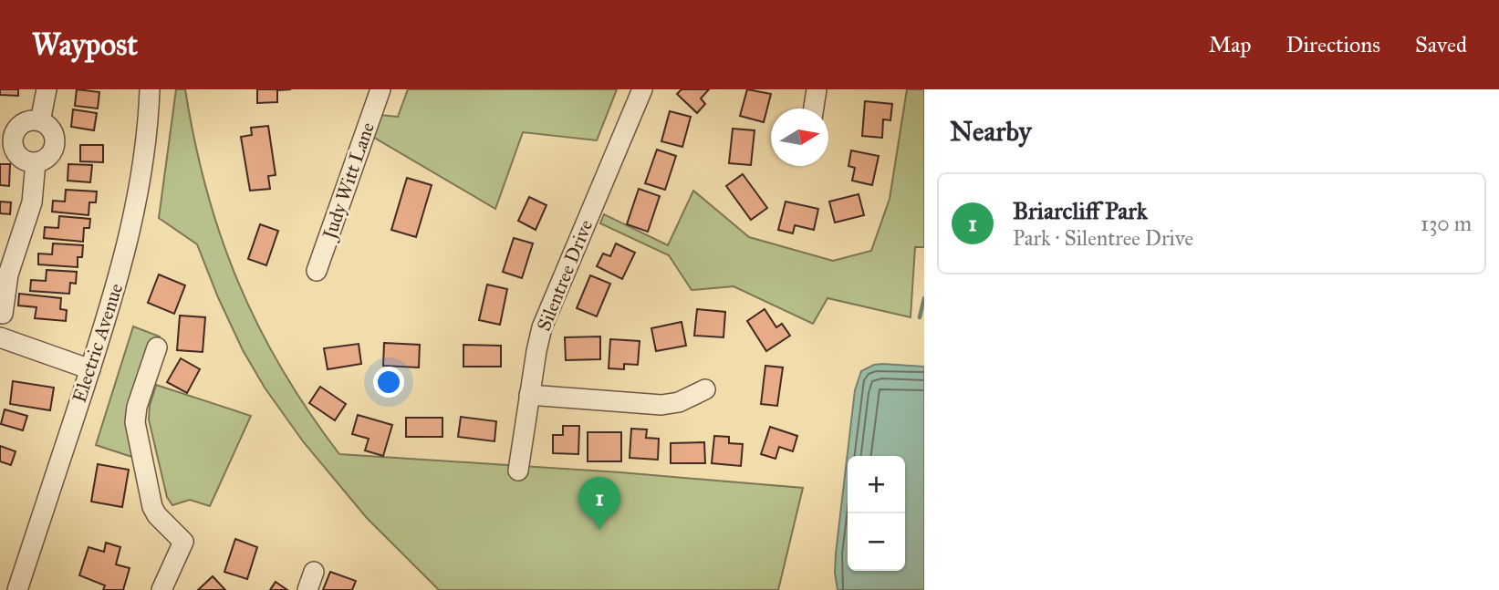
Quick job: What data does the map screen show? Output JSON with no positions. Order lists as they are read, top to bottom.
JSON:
{
  "streets": {
    "street": ["Judy Witt Lane", "Silentree Drive", "Electric Avenue"]
  },
  "north": "right",
  "page": {
    "header": "Waypost",
    "nav": ["Map", "Directions", "Saved"],
    "heading": "Nearby",
    "list": [
      {
        "mark": "1",
        "name": "Briarcliff Park",
        "note": "Park · Silentree Drive",
        "value": "130 m"
      }
    ],
    "map_buttons": ["+", "−"],
    "pins": "1"
  }
}
